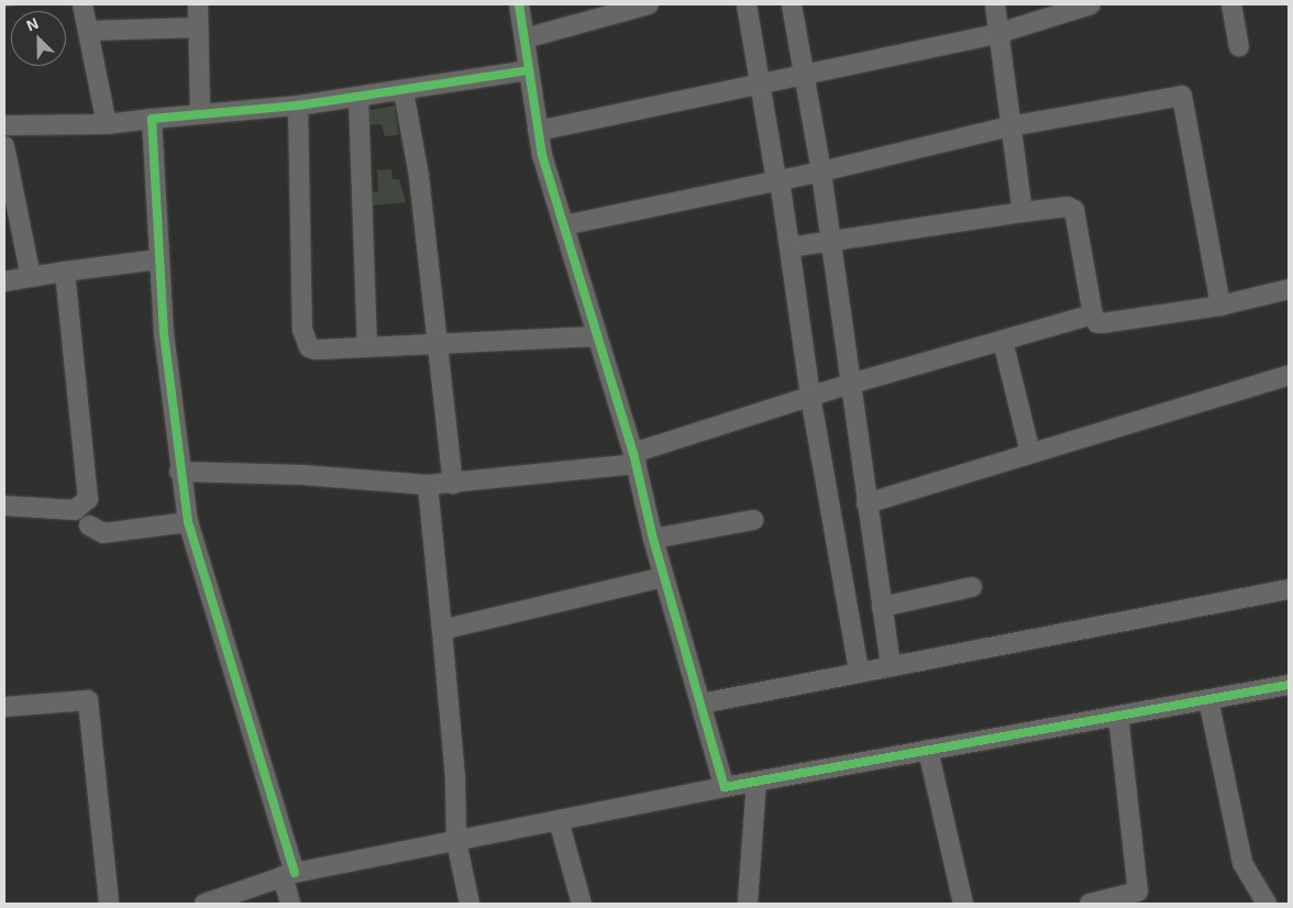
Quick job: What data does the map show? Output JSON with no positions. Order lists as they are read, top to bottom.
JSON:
{
  "north": "top left"
}
